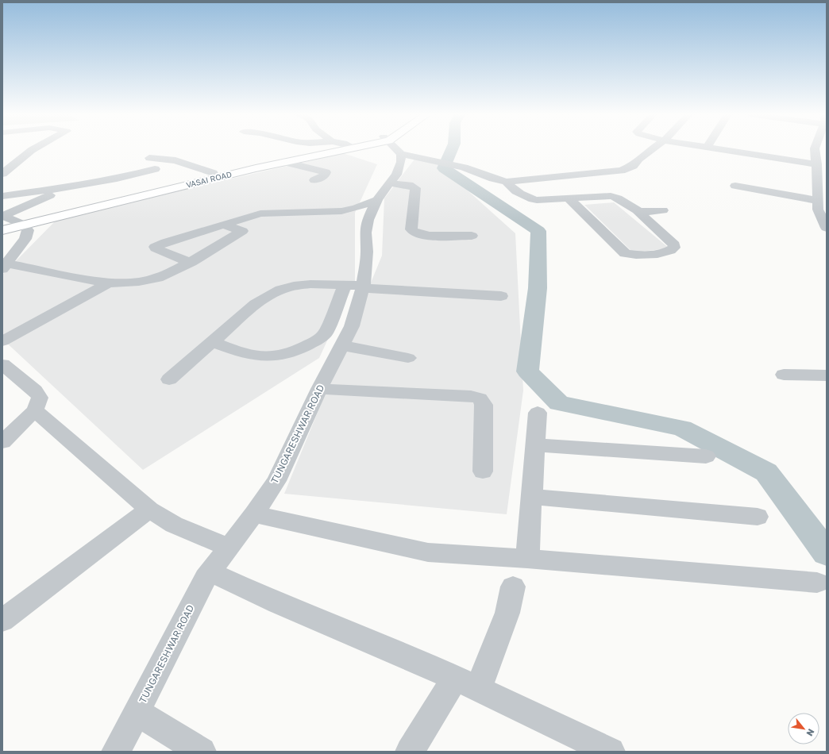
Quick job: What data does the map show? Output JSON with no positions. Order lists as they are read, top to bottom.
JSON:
{
  "streets": {
    "main road": ["VASAI ROAD"],
    "street": ["TUNGARESHWAR ROAD"]
  },
  "north": "bottom right"
}
